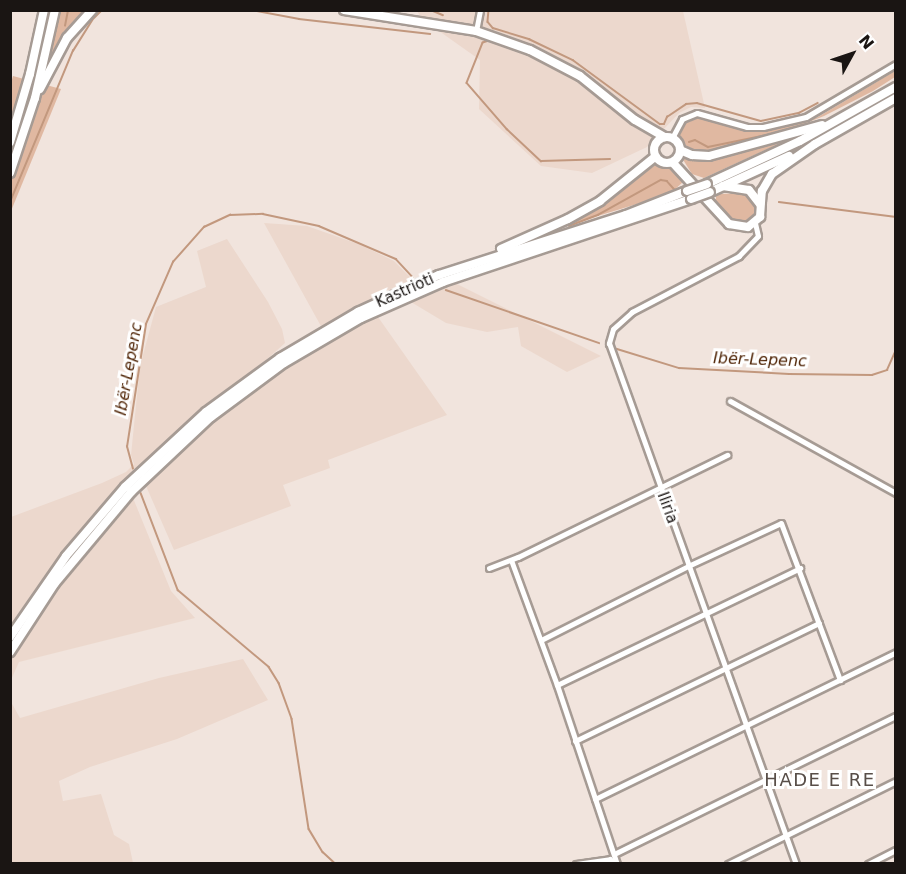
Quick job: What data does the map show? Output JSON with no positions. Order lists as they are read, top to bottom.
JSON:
{
  "streets": {
    "highway": ["Kastrioti"],
    "street": ["Iliria"]
  },
  "districts": ["HADE E RE"],
  "water": ["Ibër-Lepenc"],
  "north": "top right"
}
